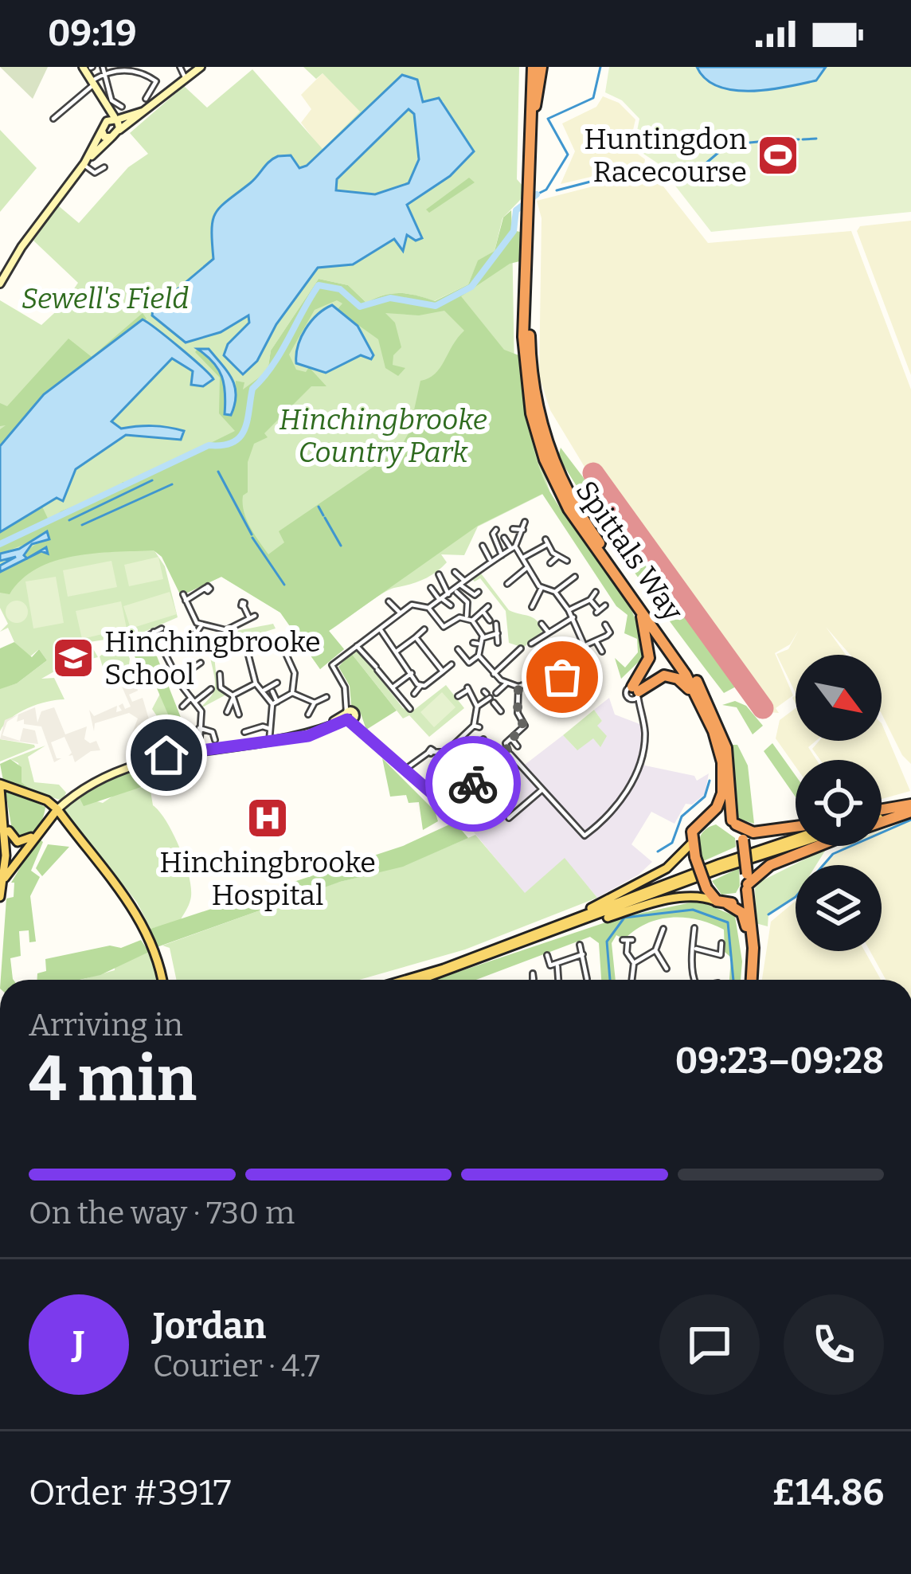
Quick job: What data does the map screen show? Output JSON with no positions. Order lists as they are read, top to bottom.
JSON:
{
  "streets": {
    "highway": ["Spittals Way"]
  },
  "parks": ["Sewell's Field", "Hinchingbrooke Country Park"],
  "places": {
    "sports": ["Huntingdon Racecourse"],
    "school or university": ["Hinchingbrooke School"],
    "hospital": ["Hinchingbrooke Hospital"]
  },
  "north": "bottom right",
  "page": {
    "status": "09:19",
    "heading": ["4 min", "Arriving in", "09:23–09:28"],
    "panel": [
      "Jordan",
      "Courier · 4.7",
      "Order #3917",
      "£14.86"
    ],
    "bar": "On the way · 730 m",
    "round": "J"
  }
}
